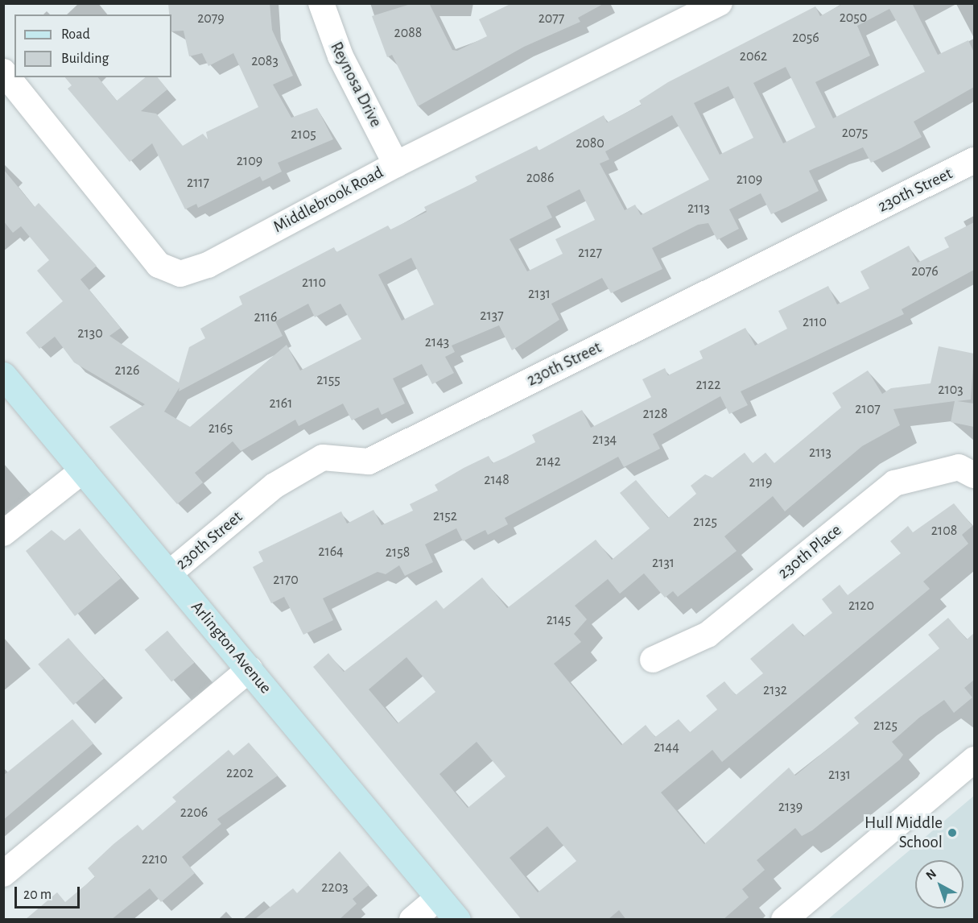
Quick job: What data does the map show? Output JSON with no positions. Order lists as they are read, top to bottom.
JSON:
{
  "streets": {
    "main road": ["Arlington Avenue"],
    "street": [
      "Reynosa Drive",
      "230th Street",
      "Middlebrook Road",
      "230th Place"
    ]
  },
  "crossings": [
    ["Reynosa Drive", "Middlebrook Road"],
    ["230th Street", "Arlington Avenue"]
  ],
  "places": ["Hull Middle School"],
  "house_numbers": [
    "2050",
    "2079",
    "2077",
    "2088",
    "2056",
    "2062",
    "2083",
    "2075",
    "2105",
    "2080",
    "2109",
    "2086",
    "2109",
    "2117",
    "2113",
    "2127",
    "2076",
    "2110",
    "2131",
    "2137",
    "2116",
    "2110",
    "2130",
    "2143",
    "2126",
    "2155",
    "2122",
    "2103",
    "2161",
    "2107",
    "2128",
    "2165",
    "2134",
    "2113",
    "2142",
    "2148",
    "2119",
    "2152",
    "2125",
    "2108",
    "2164",
    "2158",
    "2131",
    "2170",
    "2120",
    "2145",
    "2132",
    "2125",
    "2144",
    "2202",
    "2131",
    "2139",
    "2206",
    "2210",
    "2203"
  ],
  "legend": ["Road", "Building"],
  "scale_bar": "20 m",
  "north": "top left"
}
